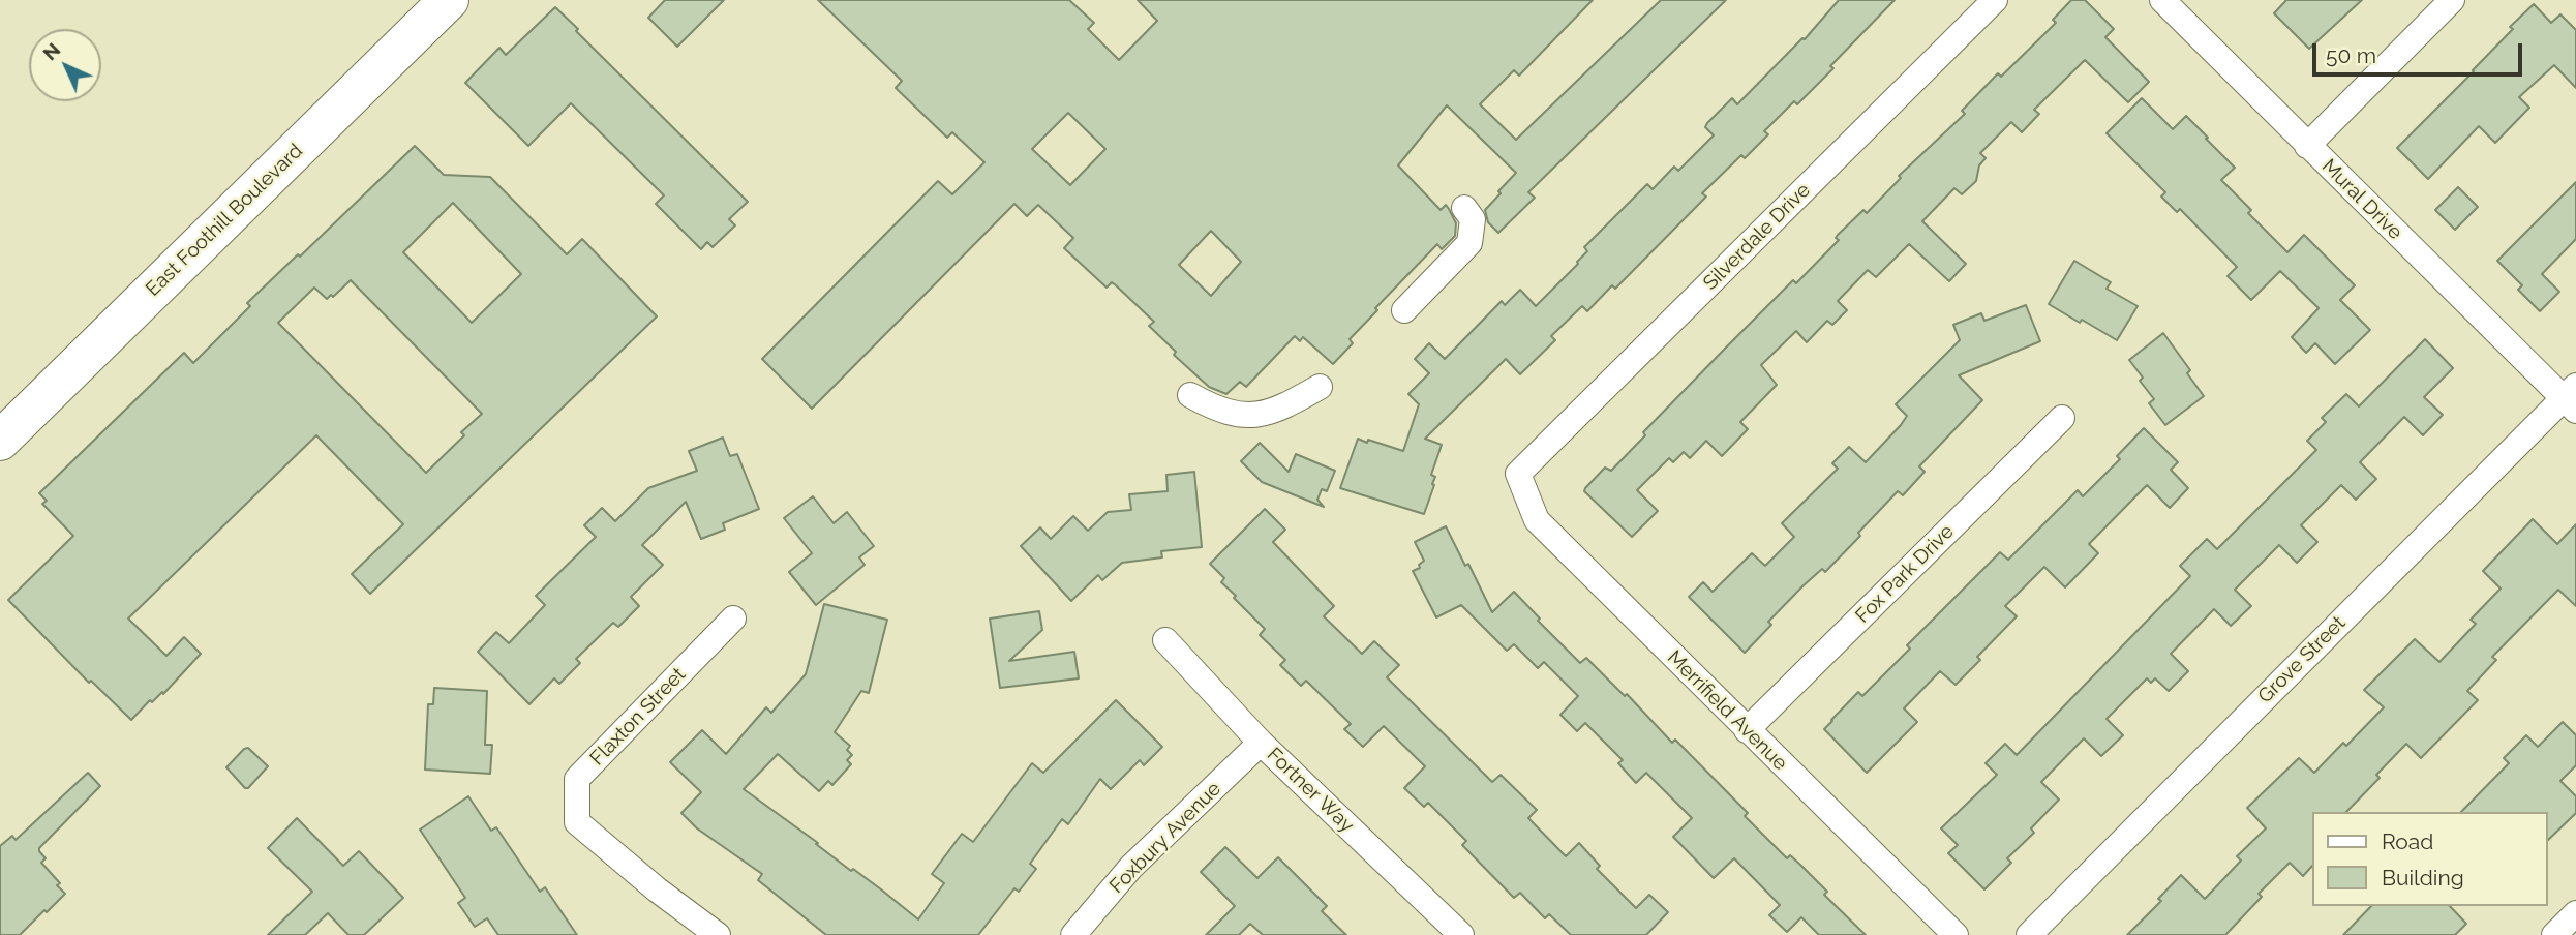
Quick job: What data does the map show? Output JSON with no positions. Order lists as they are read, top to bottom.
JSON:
{
  "streets": {
    "main road": ["East Foothill Boulevard"],
    "street": [
      "Mural Drive",
      "Silverdale Drive",
      "Fox Park Drive",
      "Grove Street",
      "Merrifield Avenue",
      "Flaxton Street",
      "Fortner Way",
      "Foxbury Avenue"
    ]
  },
  "crossings": [
    ["Mural Drive", "Grove Street"],
    ["Silverdale Drive", "Merrifield Avenue"],
    ["Fox Park Drive", "Merrifield Avenue"],
    ["Fortner Way", "Foxbury Avenue"]
  ],
  "legend": ["Road", "Building"],
  "scale_bar": "50 m",
  "north": "top left"
}
